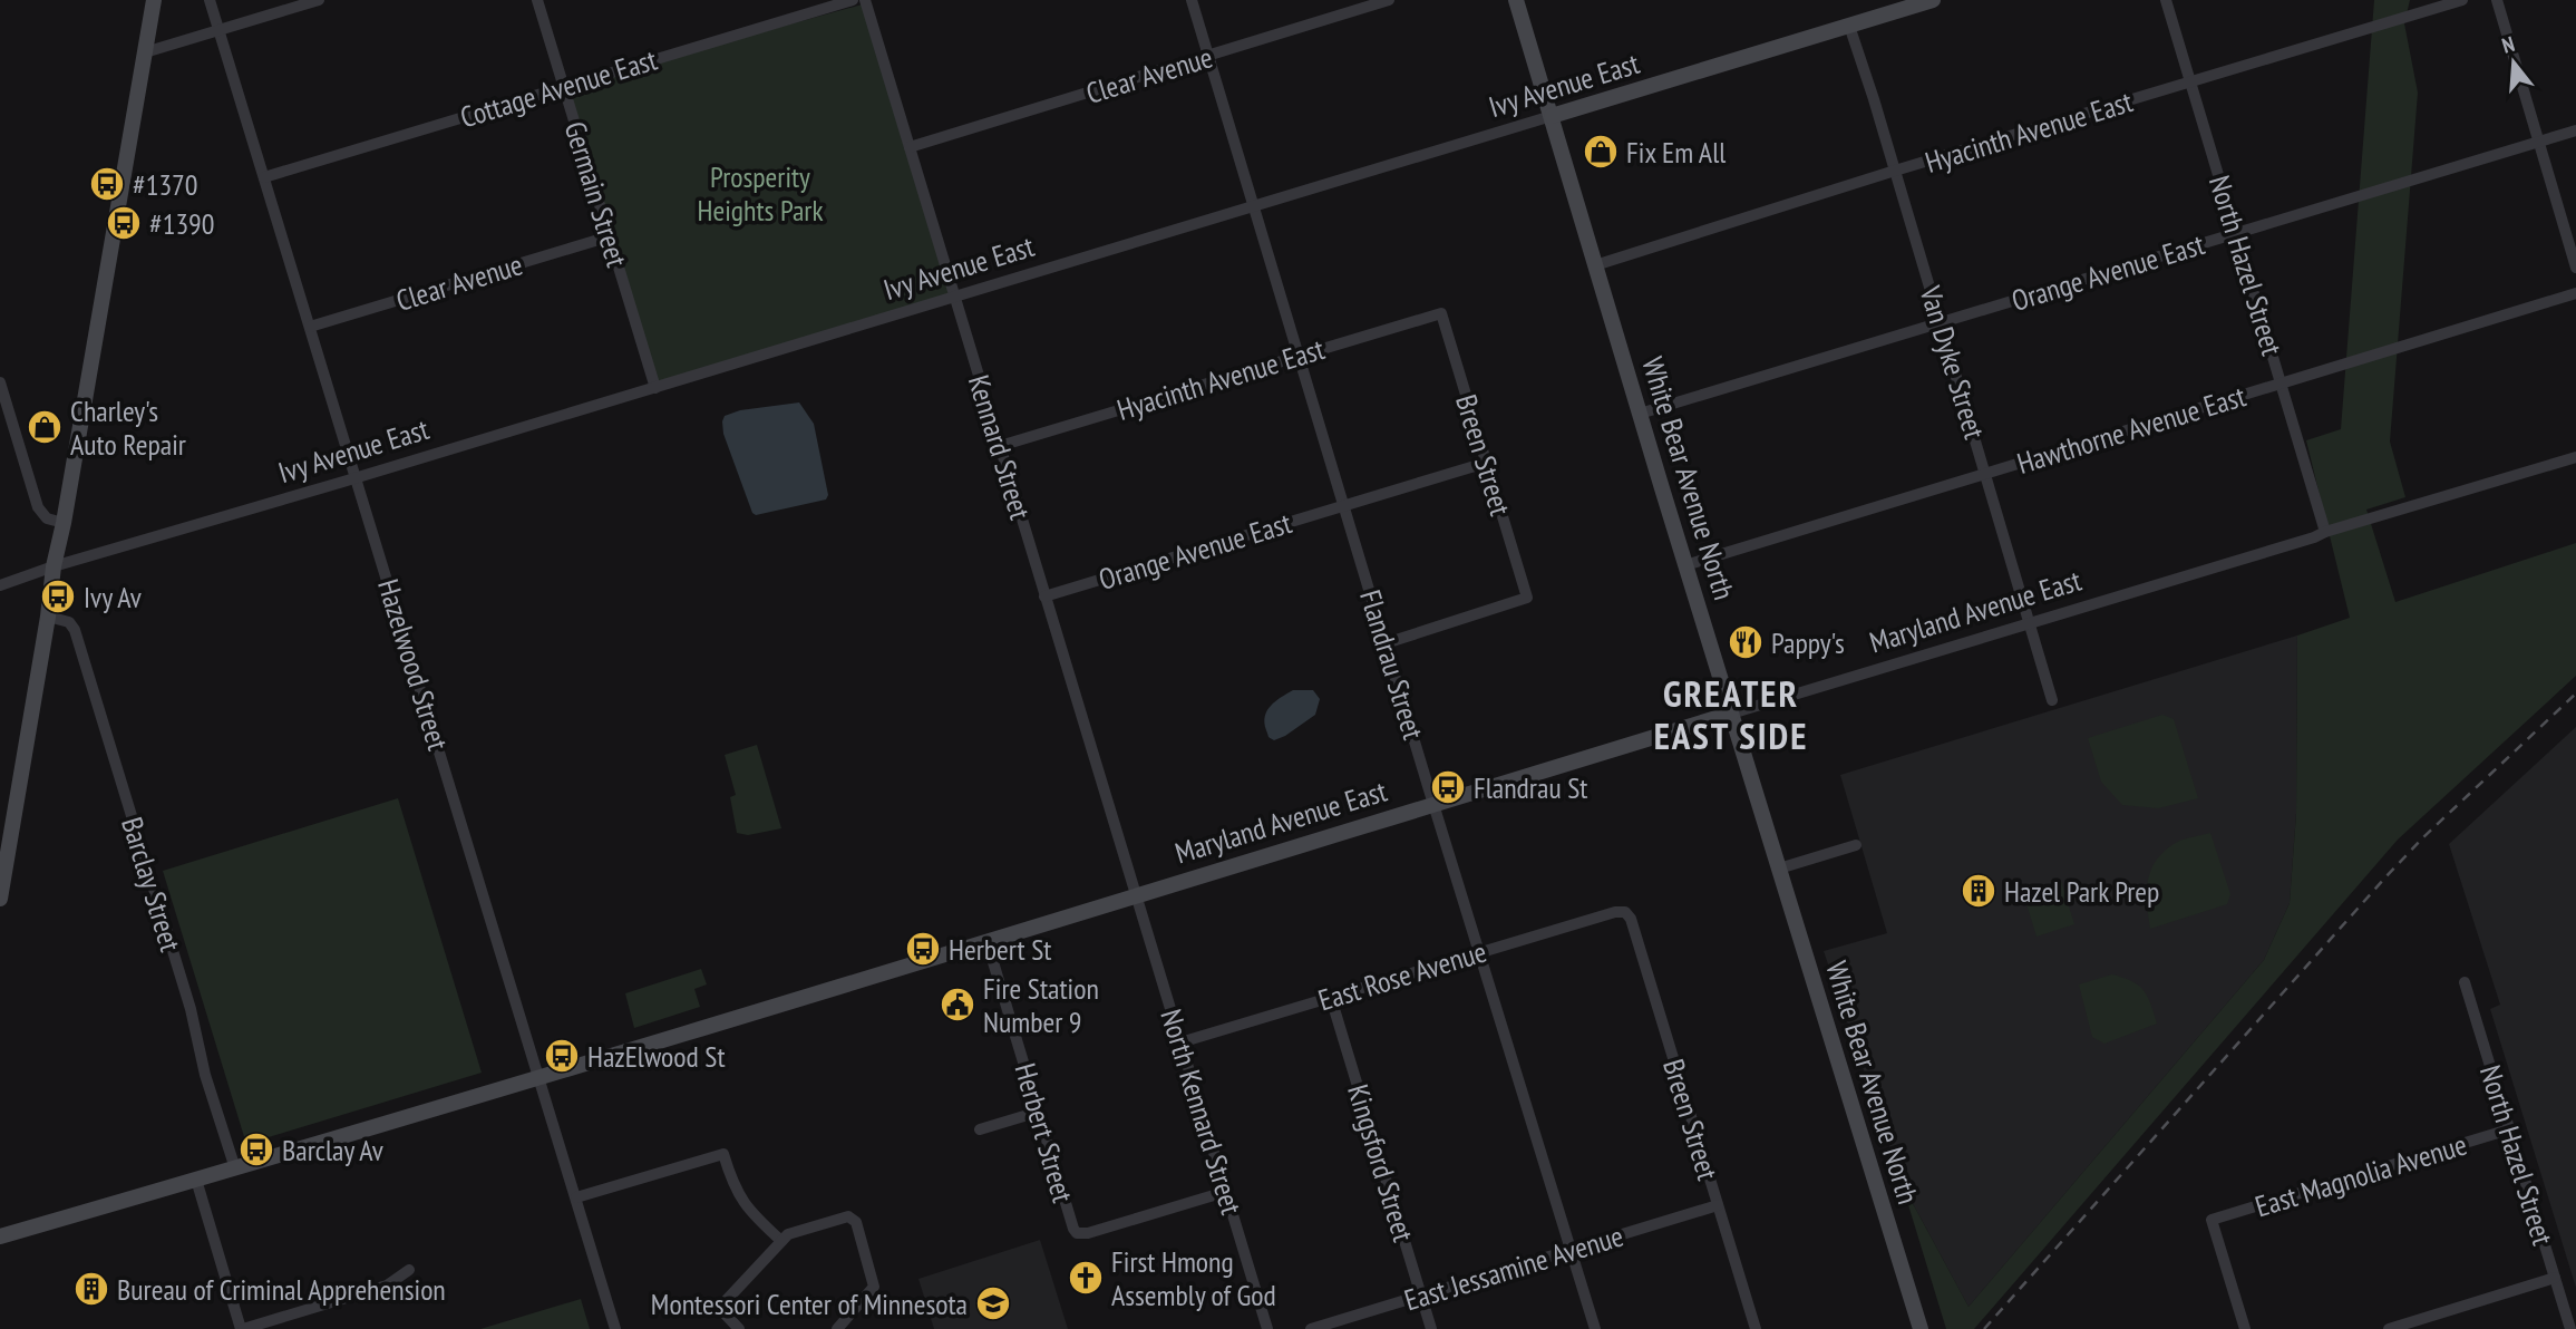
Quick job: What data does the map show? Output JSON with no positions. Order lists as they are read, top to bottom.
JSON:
{
  "streets": {
    "main road": ["Ivy Avenue East", "White Bear Avenue North", "Maryland Avenue East"],
    "street": [
      "Clear Avenue",
      "Cottage Avenue East",
      "Hyacinth Avenue East",
      "Germain Street",
      "North Hazel Street",
      "Orange Avenue East",
      "Van Dyke Street",
      "Hawthorne Avenue East",
      "Kennard Street",
      "Breen Street",
      "Hazelwood Street",
      "Flandrau Street",
      "Barclay Street",
      "East Rose Avenue",
      "North Kennard Street",
      "Herbert Street",
      "Kingsford Street",
      "East Magnolia Avenue",
      "East Jessamine Avenue"
    ]
  },
  "crossings": [
    ["Clear Avenue", "Germain Street"],
    ["Clear Avenue", "Kennard Street"],
    ["Clear Avenue", "Hazelwood Street"],
    ["Clear Avenue", "Flandrau Street"],
    ["Ivy Avenue East", "Germain Street"],
    ["Ivy Avenue East", "Van Dyke Street"],
    ["Ivy Avenue East", "Kennard Street"],
    ["Ivy Avenue East", "White Bear Avenue North"],
    ["Ivy Avenue East", "Hazelwood Street"],
    ["Ivy Avenue East", "Flandrau Street"],
    ["Cottage Avenue East", "Germain Street"],
    ["Cottage Avenue East", "Hazelwood Street"],
    ["Hyacinth Avenue East", "North Hazel Street"],
    ["Hyacinth Avenue East", "Van Dyke Street"],
    ["Hyacinth Avenue East", "Kennard Street"],
    ["Hyacinth Avenue East", "Breen Street"],
    ["Hyacinth Avenue East", "White Bear Avenue North"],
    ["Hyacinth Avenue East", "Flandrau Street"],
    ["North Hazel Street", "Orange Avenue East"],
    ["North Hazel Street", "Hawthorne Avenue East"],
    ["North Hazel Street", "Maryland Avenue East"],
    ["North Hazel Street", "East Magnolia Avenue"],
    ["Orange Avenue East", "Van Dyke Street"],
    ["Orange Avenue East", "Kennard Street"],
    ["Orange Avenue East", "Breen Street"],
    ["Orange Avenue East", "White Bear Avenue North"],
    ["Orange Avenue East", "Flandrau Street"],
    ["Van Dyke Street", "Hawthorne Avenue East"],
    ["Van Dyke Street", "Maryland Avenue East"],
    ["Hawthorne Avenue East", "White Bear Avenue North"],
    ["Kennard Street", "Maryland Avenue East"],
    ["Kennard Street", "North Kennard Street"],
    ["Breen Street", "Flandrau Street"],
    ["Breen Street", "East Rose Avenue"],
    ["Breen Street", "East Jessamine Avenue"],
    ["White Bear Avenue North", "Maryland Avenue East"],
    ["Maryland Avenue East", "Hazelwood Street"],
    ["Maryland Avenue East", "Flandrau Street"],
    ["Maryland Avenue East", "Barclay Street"],
    ["Maryland Avenue East", "North Kennard Street"],
    ["Maryland Avenue East", "Herbert Street"],
    ["Flandrau Street", "East Rose Avenue"],
    ["Flandrau Street", "East Jessamine Avenue"],
    ["East Rose Avenue", "North Kennard Street"],
    ["East Rose Avenue", "Kingsford Street"],
    ["North Kennard Street", "Herbert Street"],
    ["Kingsford Street", "East Jessamine Avenue"]
  ],
  "districts": ["GREATER EAST SIDE"],
  "parks": ["Prosperity Heights Park"],
  "places": {
    "shop": ["Fix Em All", "Charley's Auto Repair"],
    "bus stop": [
      "#1370",
      "#1390",
      "Ivy Av",
      "Flandrau St",
      "Herbert St",
      "HazElwood St",
      "Barclay Av"
    ],
    "restaurant": ["Pappy's"],
    "building": ["Hazel Park Prep", "Bureau of Criminal Apprehension"],
    "public building": ["Fire Station Number 9"],
    "church": ["First Hmong Assembly of God"],
    "school or university": ["Montessori Center of Minnesota"]
  },
  "north": "top"
}
